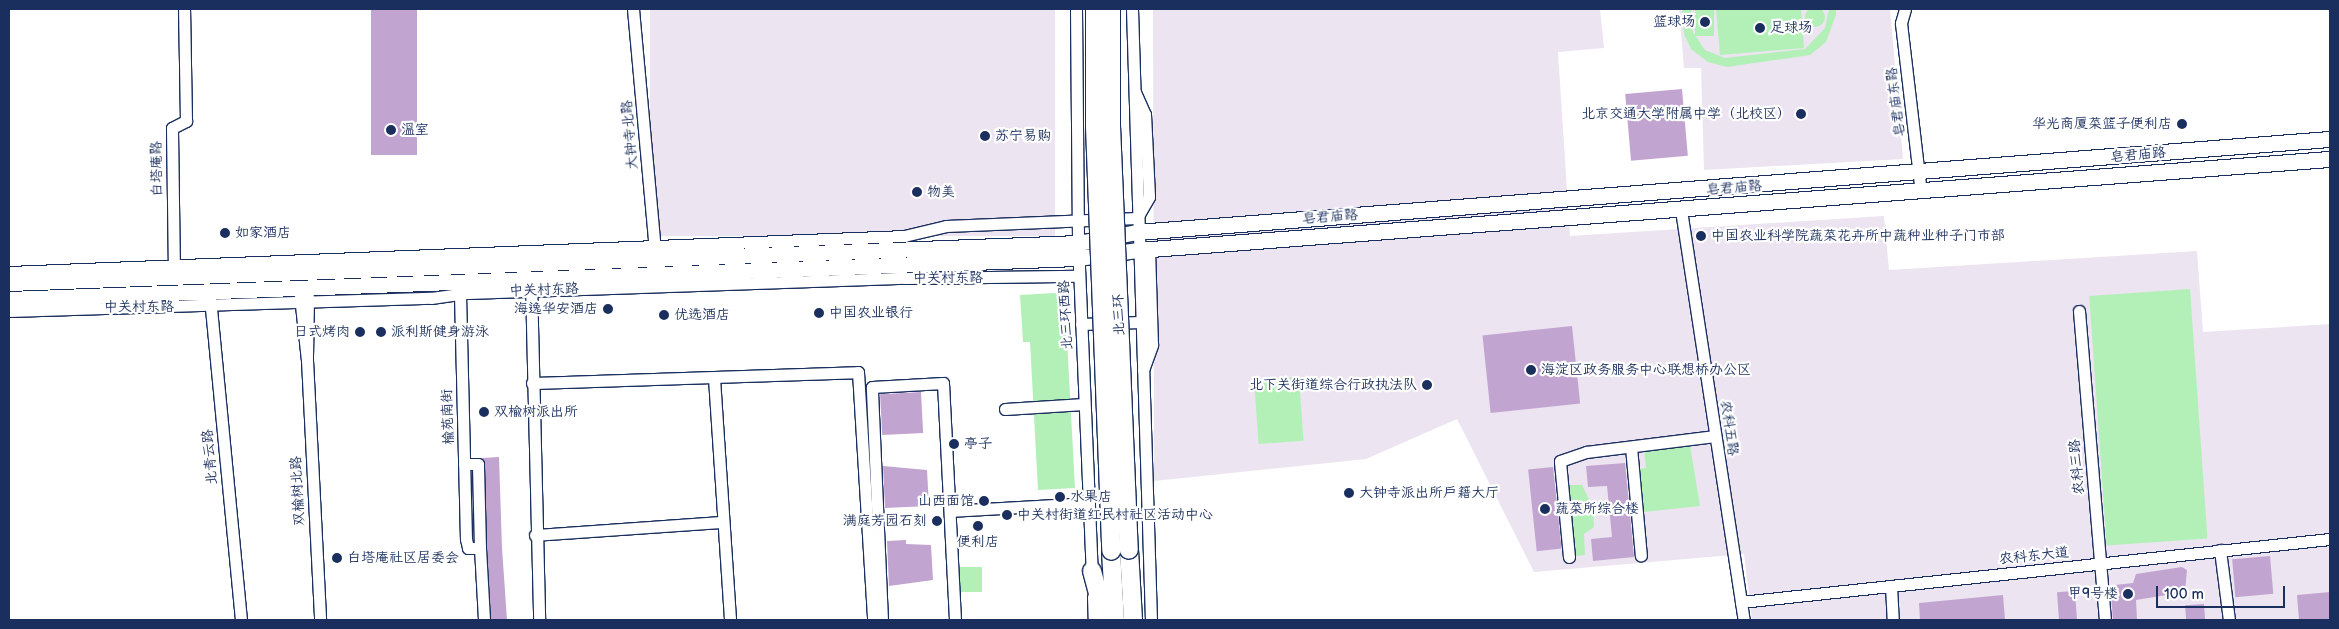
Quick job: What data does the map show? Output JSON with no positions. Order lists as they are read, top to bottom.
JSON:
{
  "streets": {
    "highway": ["北三环"],
    "main road": ["皂君庙路", "中关村东路"],
    "street": [
      "皂君庙东路",
      "大钟寺北路",
      "白塔庵路",
      "北三环西路",
      "榆苑南街",
      "农科五路",
      "北青云路",
      "农科三路",
      "双榆树北路",
      "农科东大道"
    ]
  },
  "crossings": [
    ["皂君庙东路", "皂君庙路"],
    ["大钟寺北路", "中关村东路"],
    ["皂君庙路", "中关村东路"],
    ["皂君庙路", "北三环西路"],
    ["皂君庙路", "农科五路"],
    ["白塔庵路", "中关村东路"],
    ["中关村东路", "北三环西路"],
    ["中关村东路", "榆苑南街"],
    ["中关村东路", "北青云路"],
    ["中关村东路", "双榆树北路"],
    ["农科五路", "农科东大道"],
    ["农科三路", "农科东大道"]
  ],
  "places": [
    "篮球场",
    "足球场",
    "北京交通大学附属中学（北校区）",
    "华光商厦菜篮子便利店",
    "温室",
    "苏宁易购",
    "物美",
    "如家酒店",
    "中国农业科学院蔬菜花卉所中蔬种业种子门市部",
    "海逸华安酒店",
    "中国农业银行",
    "优选酒店",
    "日式烤肉",
    "派利斯健身游泳",
    "海淀区政务服务中心联想桥办公区",
    "北下关街道综合行政执法队",
    "双榆树派出所",
    "亭子",
    "大钟寺派出所户籍大厅",
    "水果店",
    "山西面馆",
    "蔬菜所综合楼",
    "中关村街道红民村社区活动中心",
    "满庭芳园石刻",
    "便利店",
    "白塔庵社区居委会",
    "甲9号楼"
  ],
  "scale_bar": "100 m"
}
